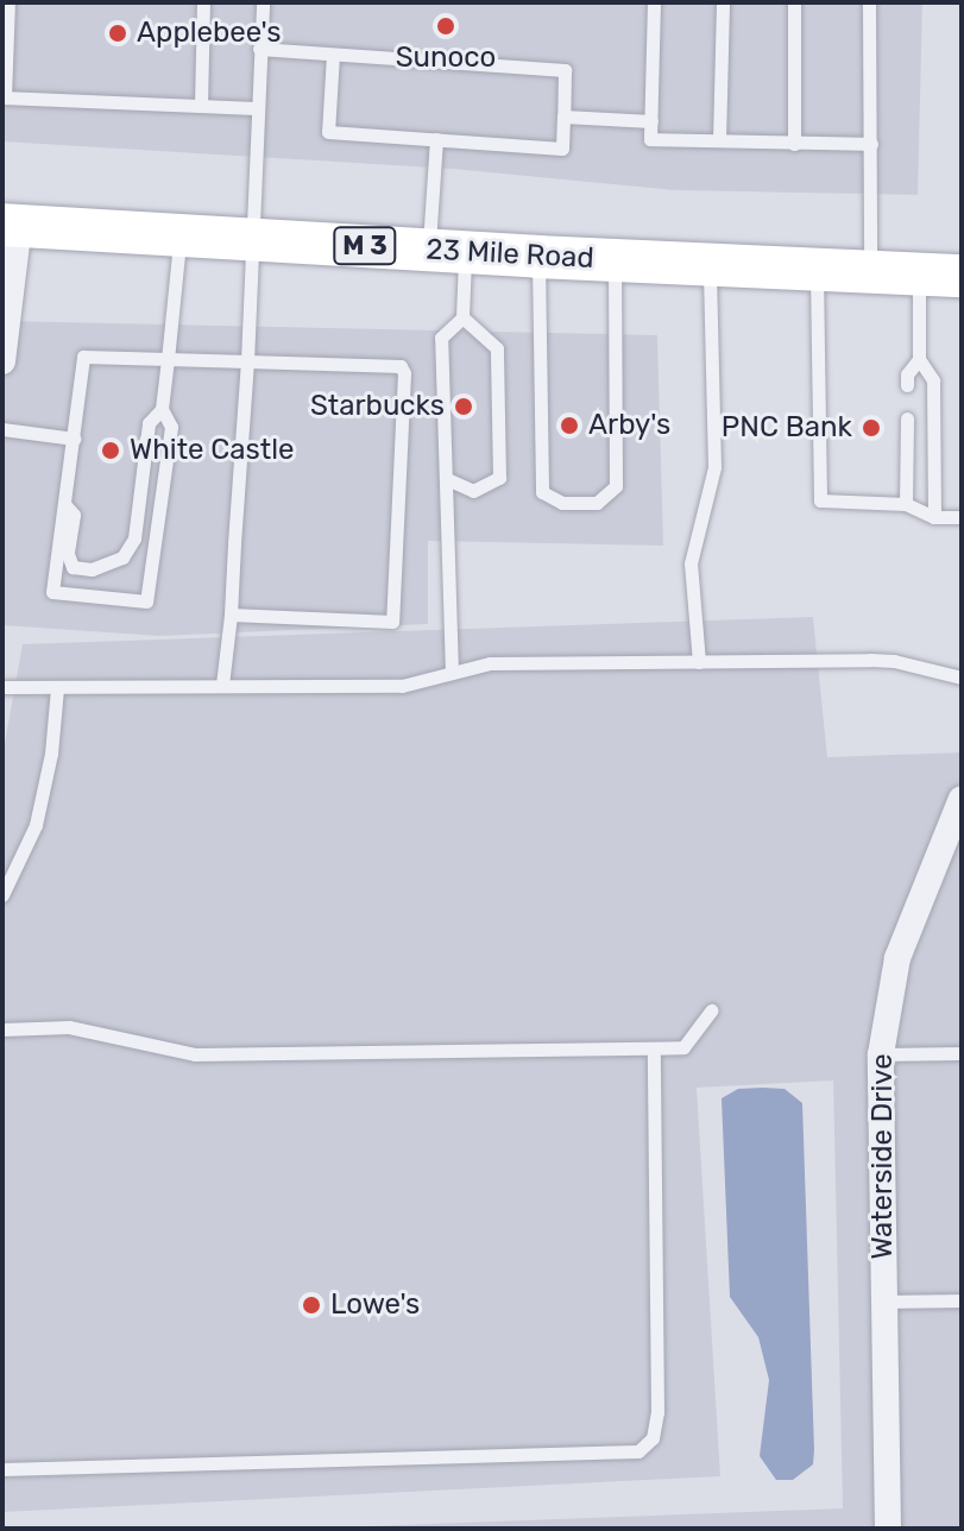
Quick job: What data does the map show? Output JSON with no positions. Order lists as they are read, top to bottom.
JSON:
{
  "streets": {
    "main road": ["M 3", "23 Mile Road"],
    "street": ["Waterside Drive"]
  },
  "places": [
    "Sunoco",
    "Applebee's",
    "Starbucks",
    "Arby's",
    "PNC Bank",
    "White Castle",
    "Lowe's"
  ]
}
